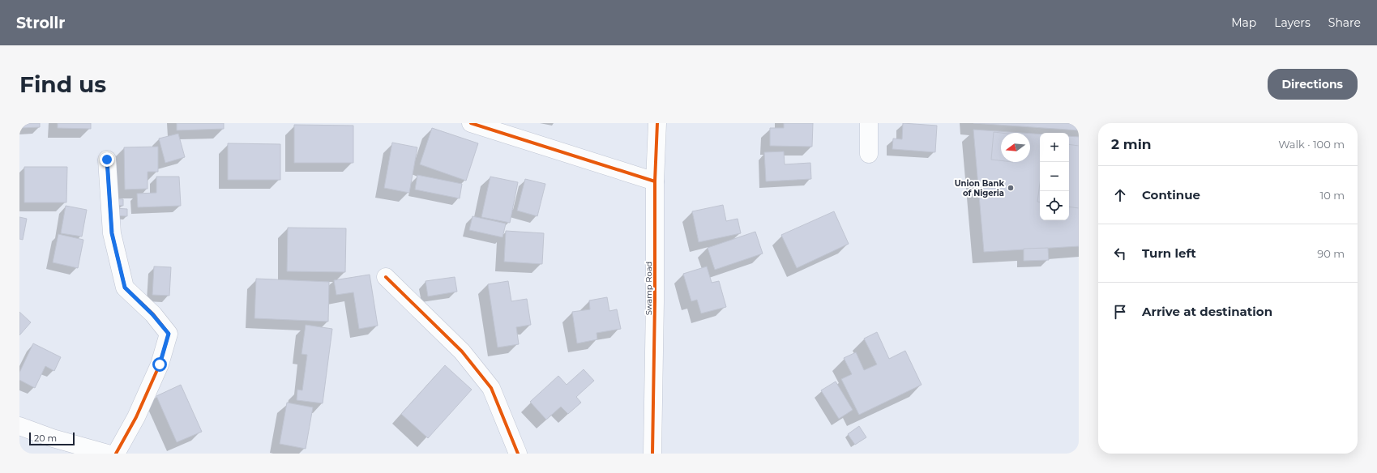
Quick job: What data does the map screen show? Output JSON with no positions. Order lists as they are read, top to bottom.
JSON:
{
  "streets": {
    "street": ["Swamp Road"]
  },
  "places": ["Union Bank of Nigeria"],
  "scale_bar": "20 m",
  "north": "left",
  "page": {
    "header": "Strollr",
    "nav": ["Map", "Layers", "Share"],
    "buttons": "Directions",
    "title": "Find us",
    "heading": ["2 min", "Walk · 100 m"],
    "map_buttons": ["+", "−"],
    "list": [
      ["Continue", "10 m"],
      ["Turn left", "90 m"],
      "Arrive at destination"
    ],
    "scale": "20 m"
  }
}
